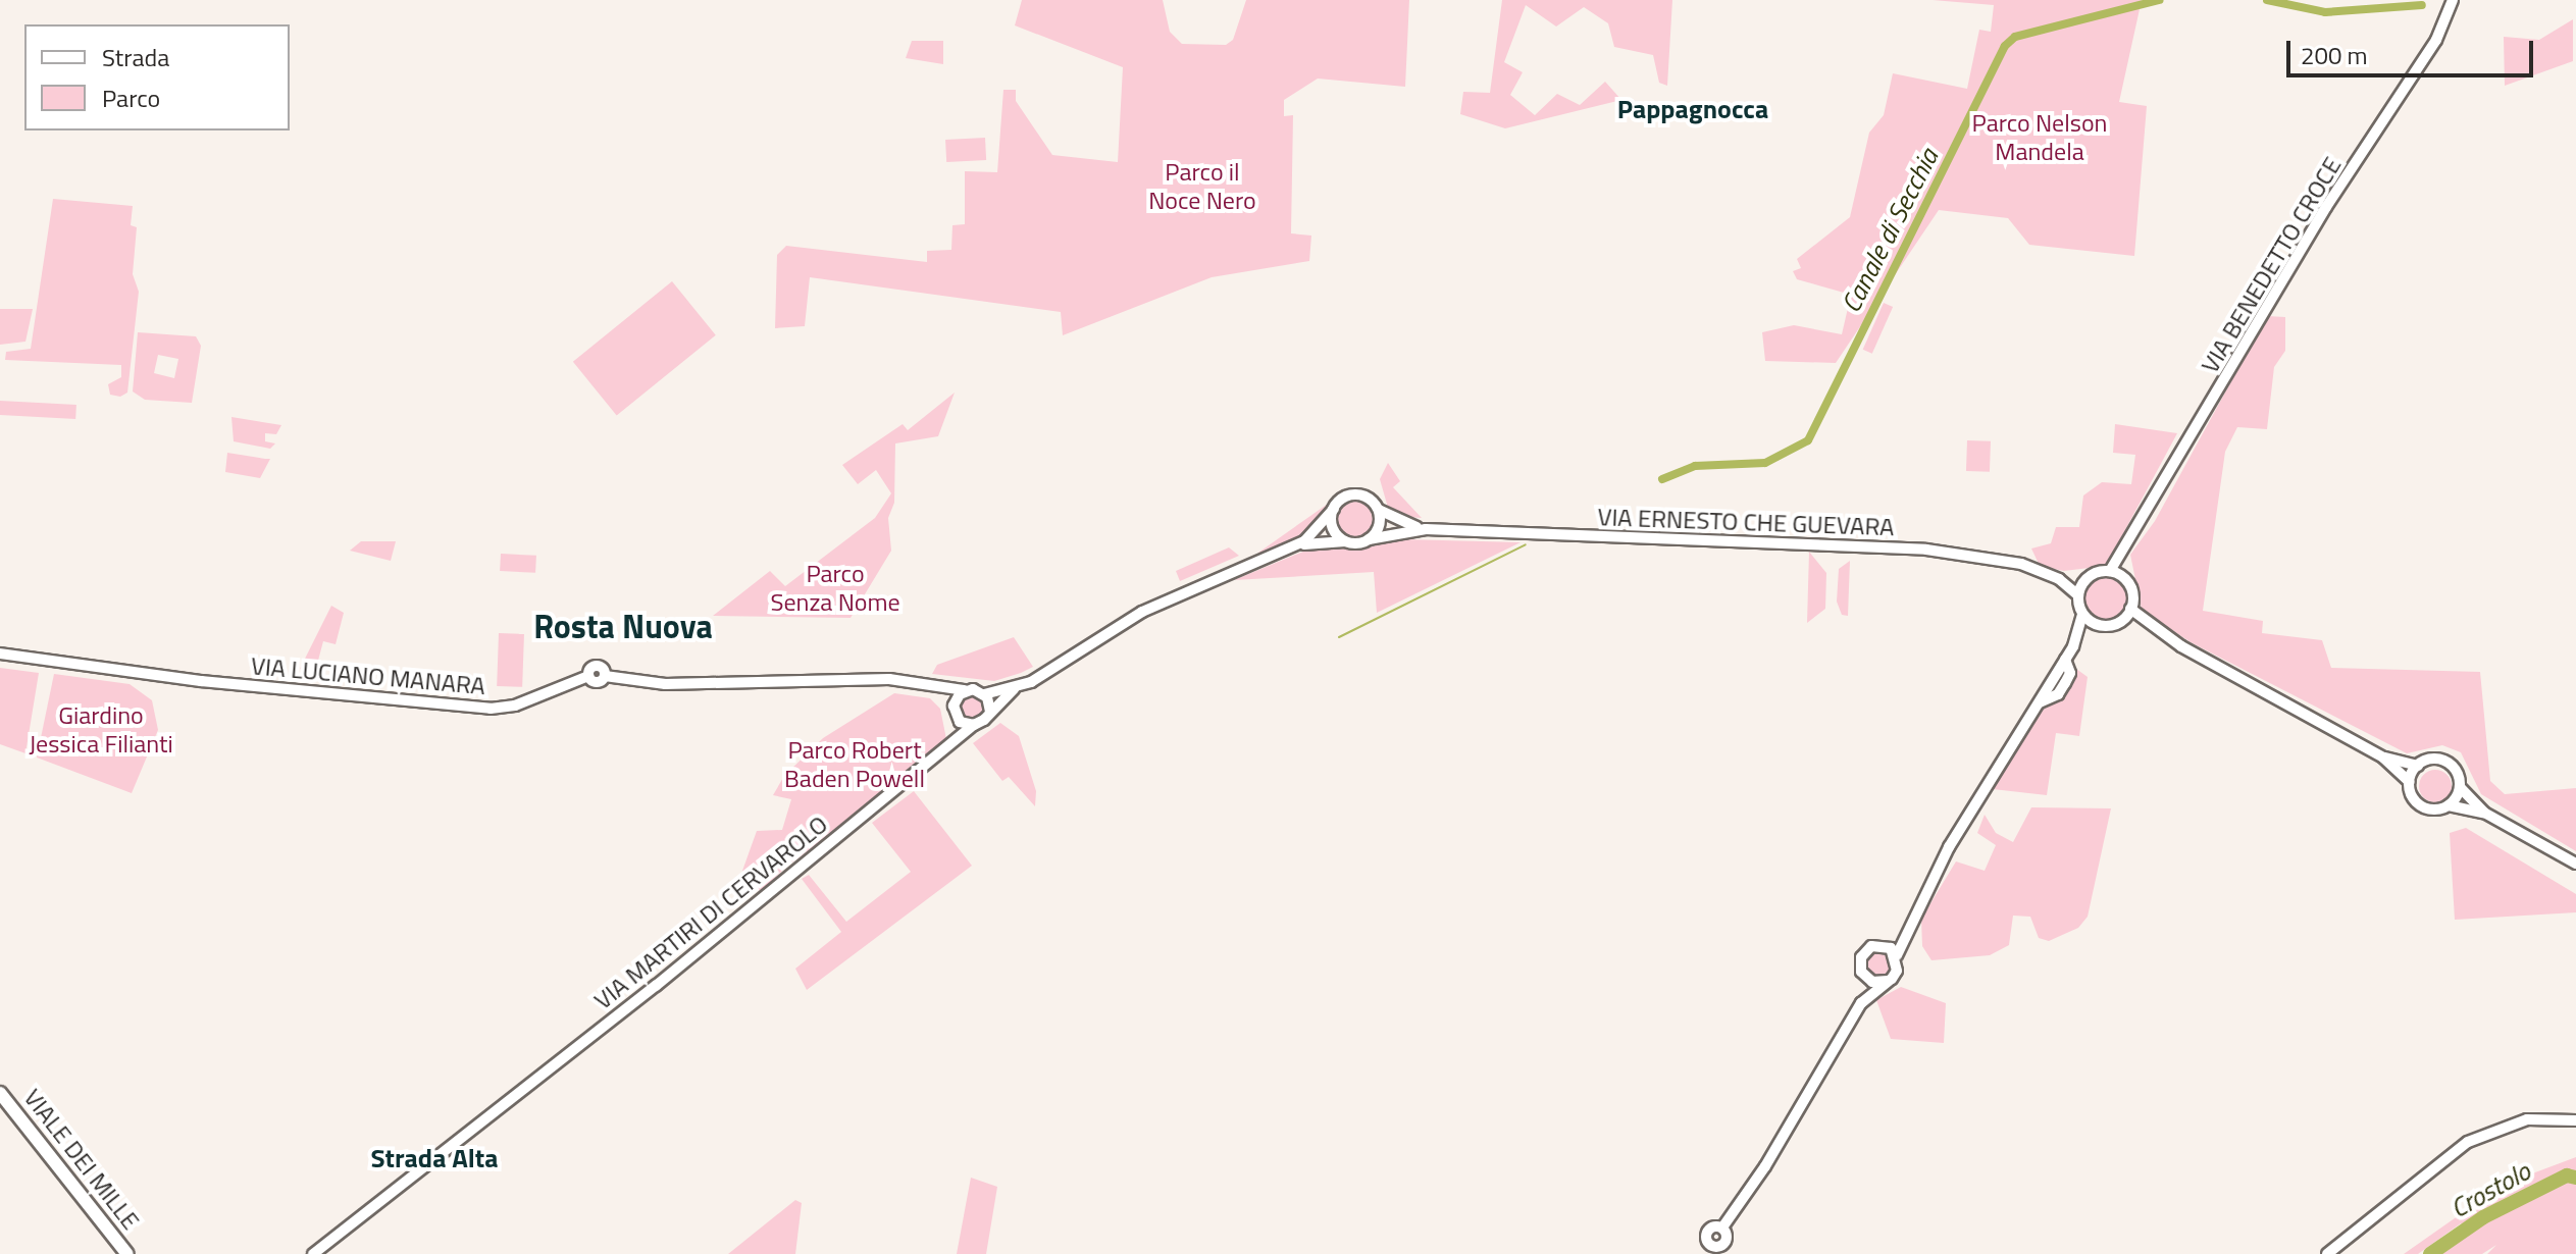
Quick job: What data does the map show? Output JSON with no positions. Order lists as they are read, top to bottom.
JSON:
{
  "streets": {
    "main road": ["VIALE DEI MILLE"],
    "street": [
      "VIA BENEDETTO CROCE",
      "VIA ERNESTO CHE GUEVARA",
      "VIA LUCIANO MANARA",
      "VIA MARTIRI DI CERVAROLO"
    ]
  },
  "crossings": [
    ["VIA BENEDETTO CROCE", "VIA ERNESTO CHE GUEVARA"],
    ["VIA ERNESTO CHE GUEVARA", "VIA MARTIRI DI CERVAROLO"]
  ],
  "districts": ["Pappagnocca", "Rosta Nuova", "Strada Alta"],
  "water": ["Canale di Secchia", "Crostolo"],
  "parks": [
    "Parco Nelson Mandela",
    "Parco il Noce Nero",
    "Parco Senza Nome",
    "Giardino Jessica Filianti",
    "Parco Robert Baden Powell"
  ],
  "legend": ["Strada", "Parco"],
  "scale_bar": "200 m"
}
